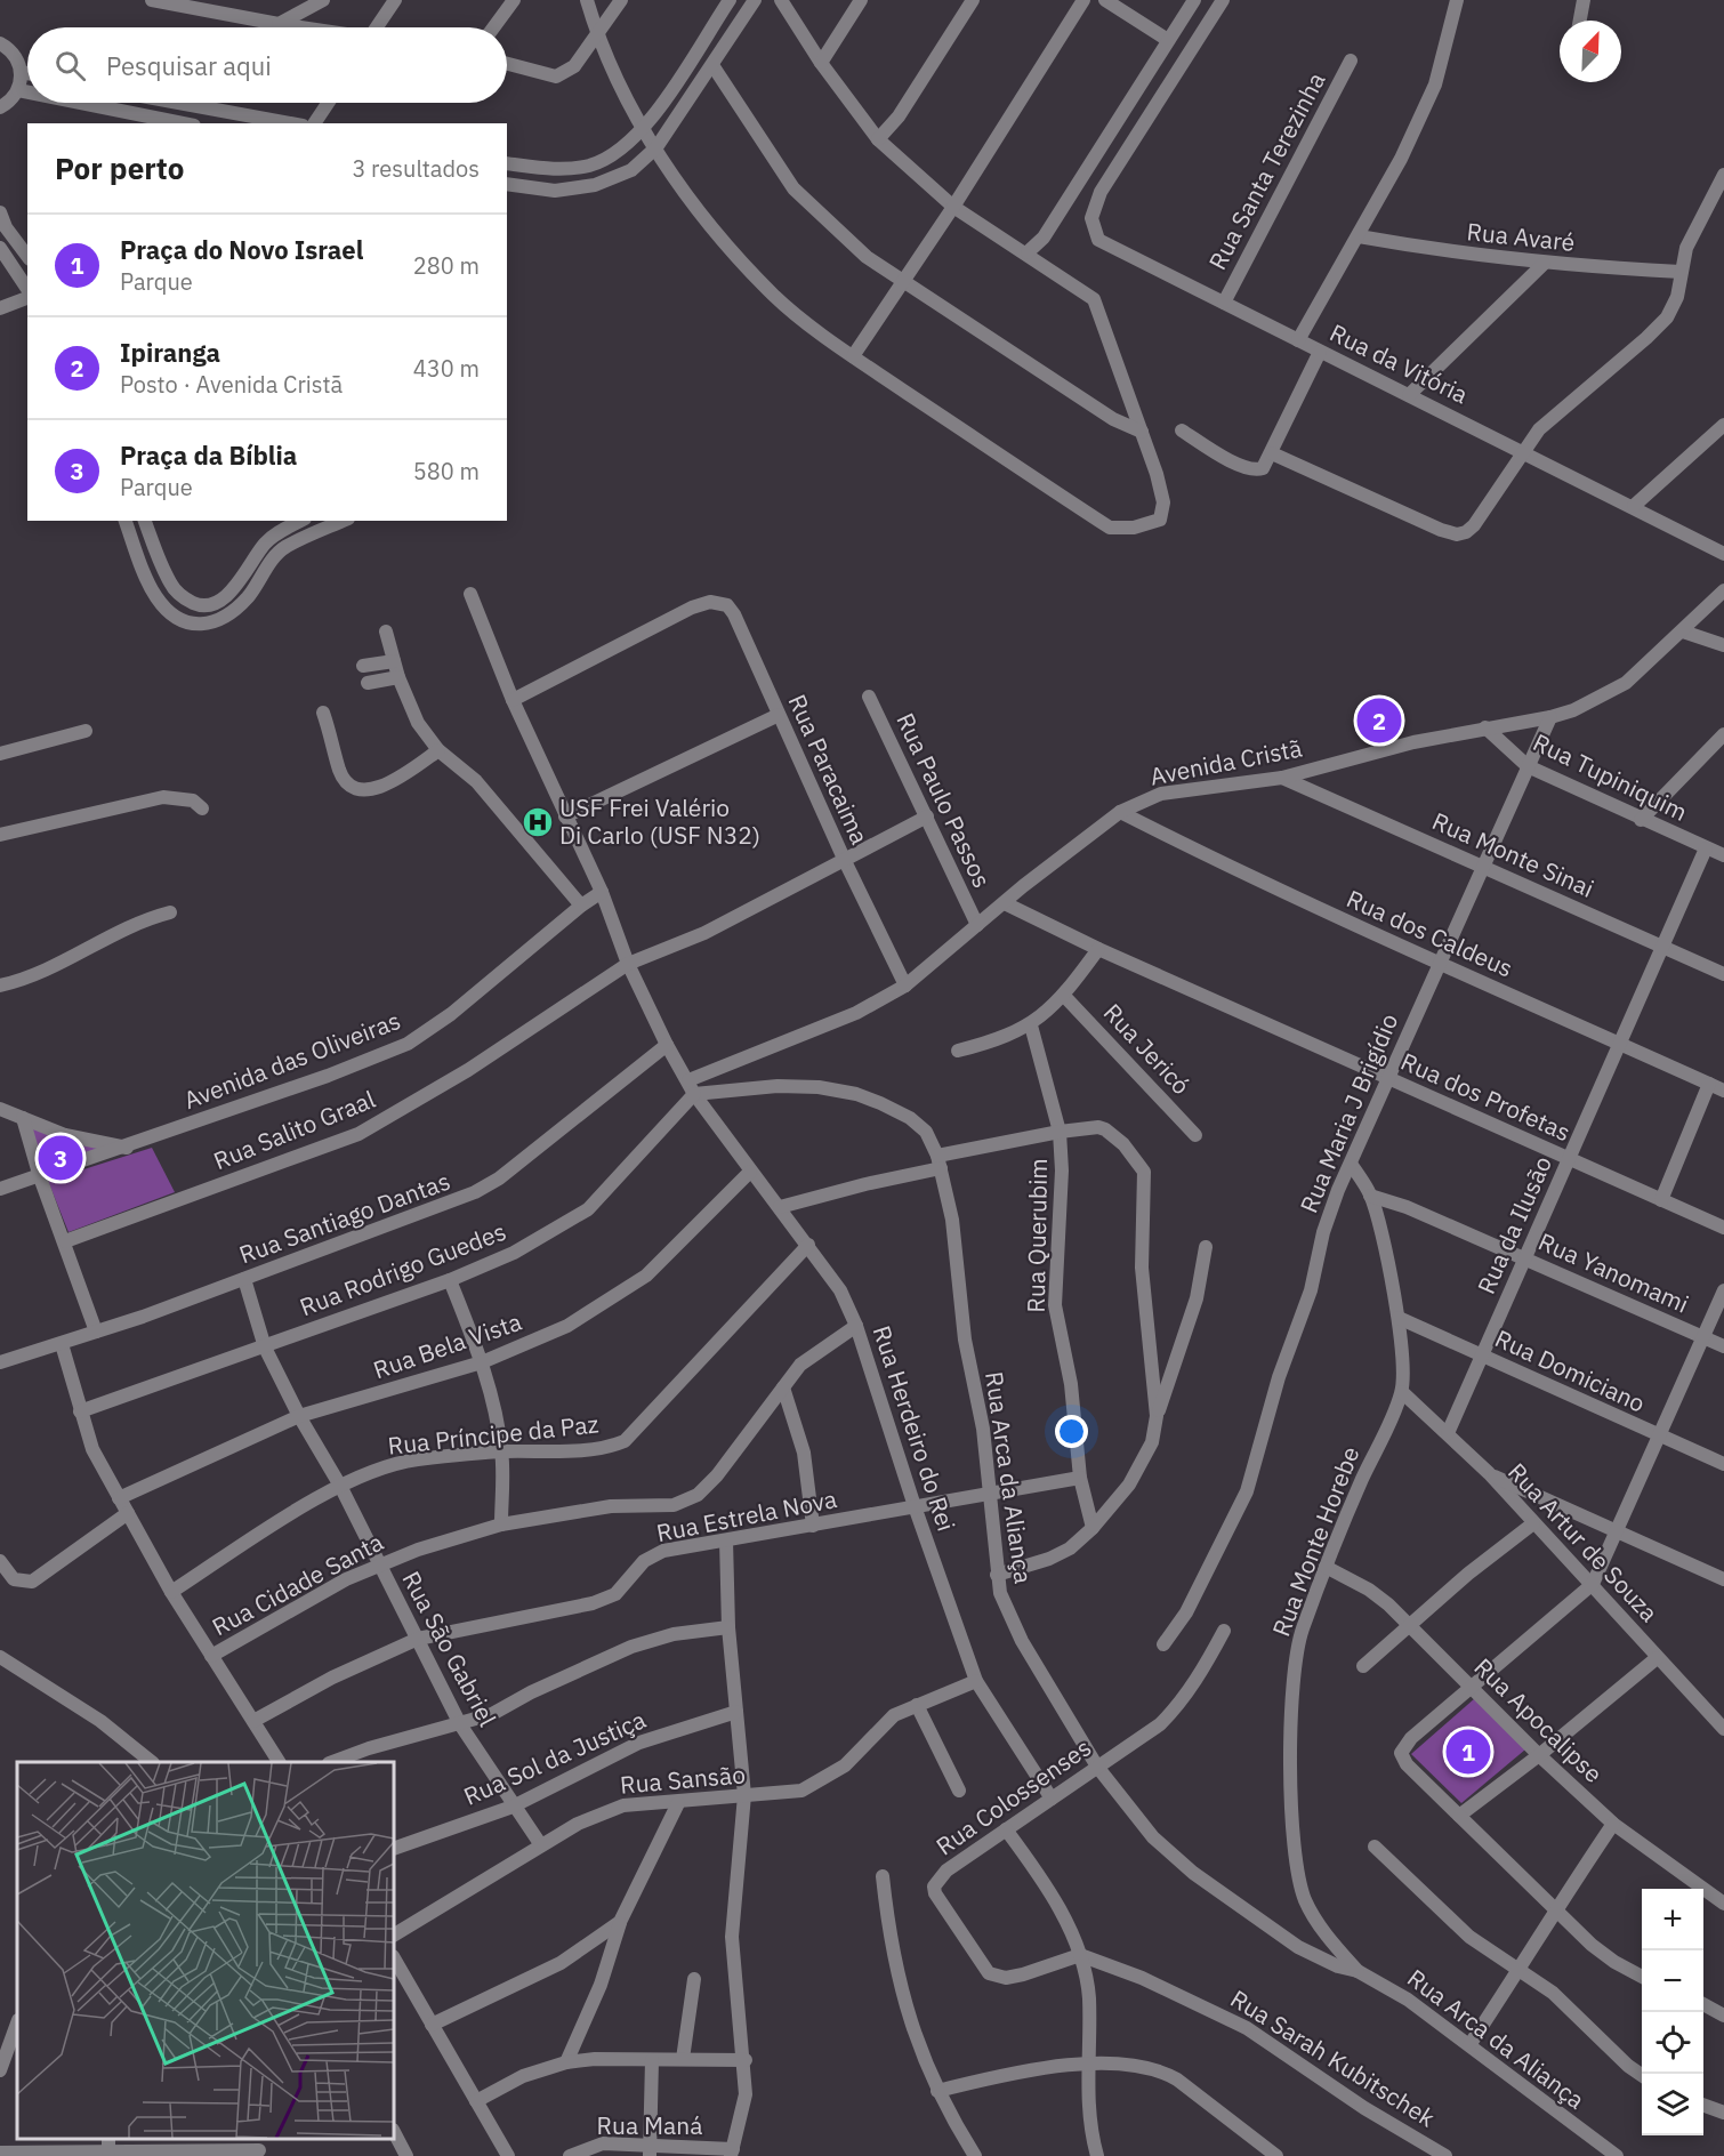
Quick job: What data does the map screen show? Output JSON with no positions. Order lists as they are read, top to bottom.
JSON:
{
  "streets": {
    "street": [
      "Rua Santa Terezinha",
      "Rua Avaré",
      "Rua da Vitória",
      "Avenida Cristã",
      "Rua Paracaima",
      "Rua Tupiniquim",
      "Rua Paulo Passos",
      "Rua Monte Sinai",
      "Rua dos Caldeus",
      "Rua Jericó",
      "Avenida das Oliveiras",
      "Rua dos Profetas",
      "Rua Maria J Brigídio",
      "Rua Salito Graal",
      "Rua Santiago Dantas",
      "Rua da Ilusão",
      "Rua Querubim",
      "Rua Rodrigo Guedes",
      "Rua Yanomami",
      "Rua Bela Vista",
      "Rua Domiciano",
      "Rua Herdeiro do Rei",
      "Rua Príncipe da Paz",
      "Rua Arca da Aliança",
      "Rua Estrela Nova",
      "Rua Monte Horebe",
      "Rua Artur de Souza",
      "Rua Cidade Santa",
      "Rua São Gabriel",
      "Rua Apocalipse",
      "Rua Sol da Justiça",
      "Rua Sansão",
      "Rua Colossenses",
      "Rua Sarah Kubitschek",
      "Rua Maná"
    ]
  },
  "crossings": [
    ["Rua Santa Terezinha", "Rua da Vitória"],
    ["Avenida Cristã", "Rua Paracaima"],
    ["Avenida Cristã", "Rua Tupiniquim"],
    ["Avenida Cristã", "Rua Paulo Passos"],
    ["Avenida Cristã", "Rua Monte Sinai"],
    ["Avenida Cristã", "Rua dos Caldeus"],
    ["Avenida Cristã", "Rua dos Profetas"],
    ["Avenida Cristã", "Rua Maria J Brigídio"],
    ["Avenida Cristã", "Rua Herdeiro do Rei"],
    ["Rua Paracaima", "Rua Salito Graal"],
    ["Rua Paracaima", "Rua Herdeiro do Rei"],
    ["Rua Tupiniquim", "Rua Maria J Brigídio"],
    ["Rua Tupiniquim", "Rua da Ilusão"],
    ["Rua Paulo Passos", "Rua Salito Graal"],
    ["Rua Monte Sinai", "Rua Maria J Brigídio"],
    ["Rua Monte Sinai", "Rua da Ilusão"],
    ["Rua dos Caldeus", "Rua Maria J Brigídio"],
    ["Rua dos Caldeus", "Rua da Ilusão"],
    ["Avenida das Oliveiras", "Rua Herdeiro do Rei"],
    ["Rua dos Profetas", "Rua Maria J Brigídio"],
    ["Rua dos Profetas", "Rua da Ilusão"],
    ["Rua Maria J Brigídio", "Rua Monte Horebe"],
    ["Rua Salito Graal", "Rua Herdeiro do Rei"],
    ["Rua Santiago Dantas", "Rua Herdeiro do Rei"],
    ["Rua Santiago Dantas", "Rua São Gabriel"],
    ["Rua da Ilusão", "Rua Yanomami"],
    ["Rua da Ilusão", "Rua Domiciano"],
    ["Rua da Ilusão", "Rua Artur de Souza"],
    ["Rua Querubim", "Rua Estrela Nova"],
    ["Rua Rodrigo Guedes", "Rua Herdeiro do Rei"],
    ["Rua Rodrigo Guedes", "Rua Arca da Aliança"],
    ["Rua Rodrigo Guedes", "Rua São Gabriel"],
    ["Rua Yanomami", "Rua Monte Horebe"],
    ["Rua Bela Vista", "Rua Herdeiro do Rei"],
    ["Rua Bela Vista", "Rua São Gabriel"],
    ["Rua Domiciano", "Rua Monte Horebe"],
    ["Rua Herdeiro do Rei", "Rua Príncipe da Paz"],
    ["Rua Herdeiro do Rei", "Rua Arca da Aliança"],
    ["Rua Herdeiro do Rei", "Rua Estrela Nova"],
    ["Rua Herdeiro do Rei", "Rua Cidade Santa"],
    ["Rua Herdeiro do Rei", "Rua Sansão"],
    ["Rua Herdeiro do Rei", "Rua Colossenses"],
    ["Rua Príncipe da Paz", "Rua São Gabriel"],
    ["Rua Arca da Aliança", "Rua Estrela Nova"],
    ["Rua Arca da Aliança", "Rua Monte Horebe"],
    ["Rua Arca da Aliança", "Rua Colossenses"],
    ["Rua Estrela Nova", "Rua São Gabriel"],
    ["Rua Monte Horebe", "Rua Artur de Souza"],
    ["Rua Monte Horebe", "Rua Apocalipse"],
    ["Rua Cidade Santa", "Rua São Gabriel"],
    ["Rua São Gabriel", "Rua Sol da Justiça"],
    ["Rua São Gabriel", "Rua Sansão"],
    ["Rua Colossenses", "Rua Sarah Kubitschek"]
  ],
  "places": {
    "hospital": ["USF Frei Valério Di Carlo (USF N32)"]
  },
  "north": "top right",
  "page": {
    "search": "Pesquisar aqui",
    "heading": ["Por perto", "3 resultados"],
    "list": [
      {
        "mark": "1",
        "name": "Praça do Novo Israel",
        "note": "Parque",
        "value": "280 m"
      },
      {
        "mark": "2",
        "name": "Ipiranga",
        "note": "Posto · Avenida Cristã",
        "value": "430 m"
      },
      {
        "mark": "3",
        "name": "Praça da Bíblia",
        "note": "Parque",
        "value": "580 m"
      }
    ],
    "pins": ["2", "3", "1"],
    "map_buttons": ["+", "−"]
  }
}
